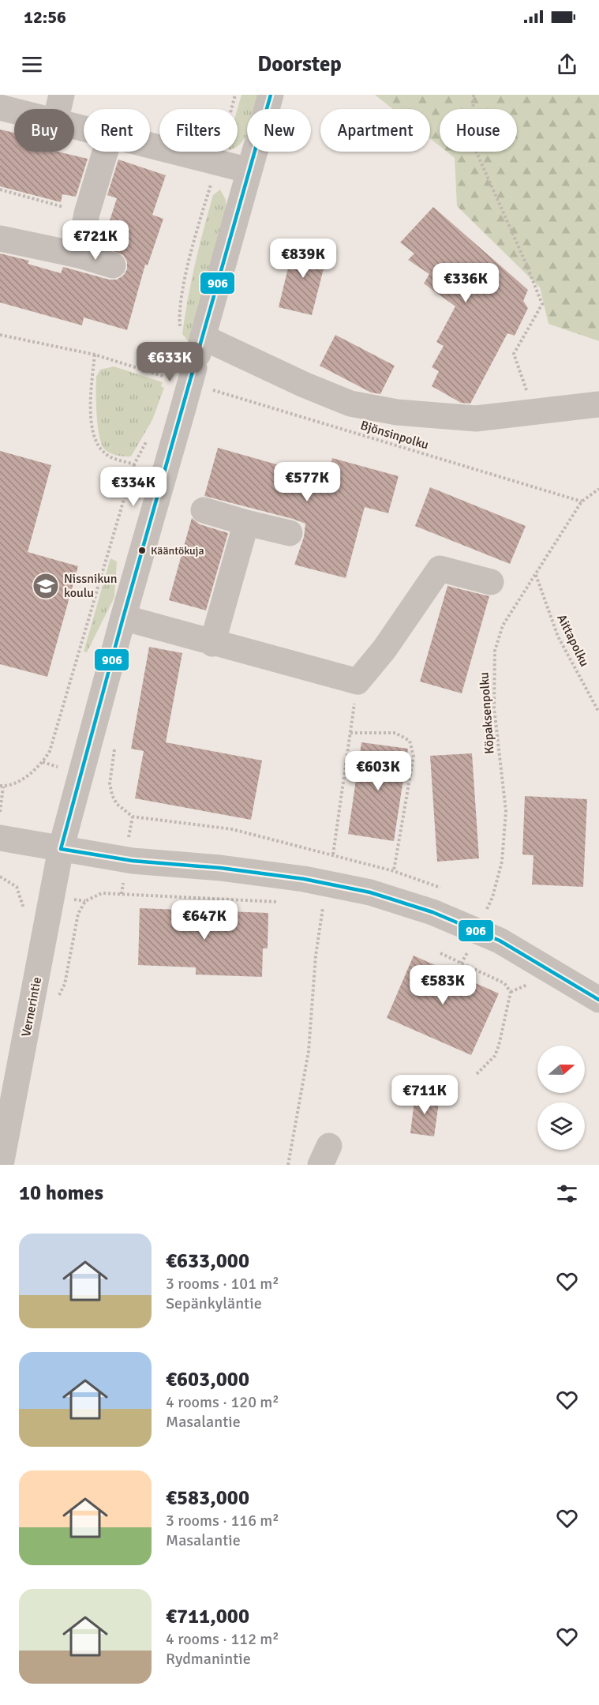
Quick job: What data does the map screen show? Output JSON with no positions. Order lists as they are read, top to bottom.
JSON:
{
  "streets": {
    "street": ["Vernerintie"],
    "path": ["Bjönsinpolku", "Aittapolku", "Köpaksenpolku"]
  },
  "crossings": [
    ["Bjönsinpolku", "Köpaksenpolku"],
    ["Aittapolku", "Köpaksenpolku"]
  ],
  "places": {
    "other": ["Kääntökuja"],
    "school or university": ["Nissnikun koulu"]
  },
  "lines": ["transit line 906"],
  "north": "right",
  "page": {
    "status": "12:56",
    "header": "Doorstep",
    "chip": [
      "Buy",
      "Rent",
      "Filters",
      "New",
      "Apartment",
      "House"
    ],
    "price": [
      "€721K",
      "€839K",
      "€336K",
      "€633K",
      "€577K",
      "€334K",
      "€603K",
      "€647K",
      "€583K",
      "€711K"
    ],
    "heading": "10 homes",
    "list": [
      {
        "name": "€633,000",
        "note": "3 rooms · 101 m² · Sepänkyläntie"
      },
      {
        "name": "€603,000",
        "note": "4 rooms · 120 m² · Masalantie"
      },
      {
        "name": "€583,000",
        "note": "3 rooms · 116 m² · Masalantie"
      },
      {
        "name": "€711,000",
        "note": "4 rooms · 112 m² · Rydmanintie"
      }
    ]
  }
}
